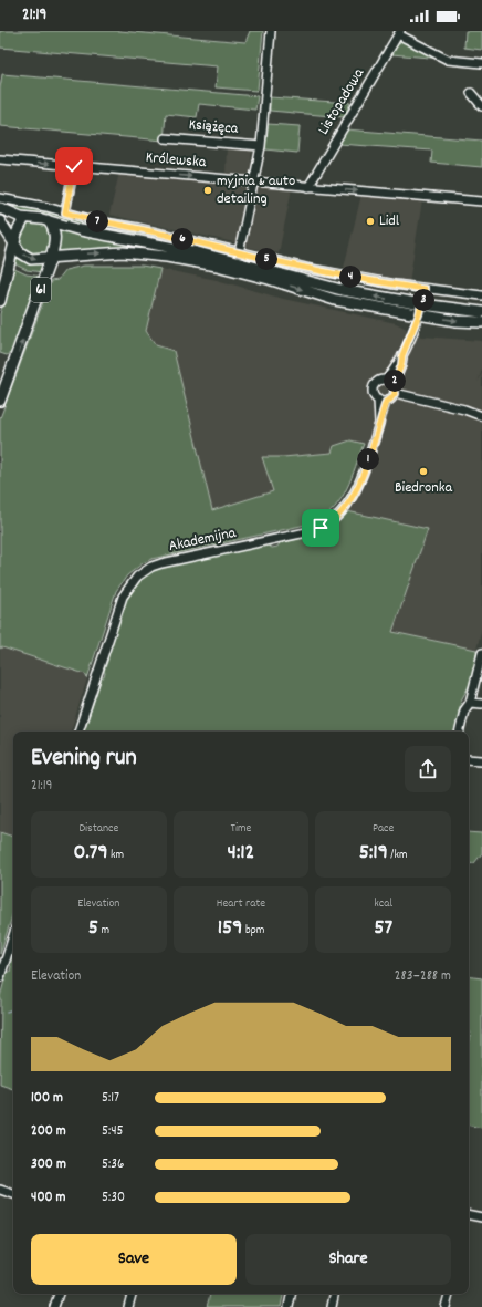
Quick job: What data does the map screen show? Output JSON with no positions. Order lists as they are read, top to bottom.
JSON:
{
  "streets": {
    "main road": ["61"],
    "street": [
      "Listopadowa",
      "Książęca",
      "Królewska",
      "Akademijna"
    ]
  },
  "crossings": [
    ["Listopadowa", "Królewska"]
  ],
  "places": ["myjnia & auto detailing", "Lidl", "Biedronka"],
  "page": {
    "status": "21:19",
    "pins": [
      "7",
      "6",
      "5",
      "4",
      "3",
      "2",
      "1"
    ],
    "heading": ["Evening run", "21:19"],
    "stats": [
      ["Distance", "0.79 km"],
      ["Time", "4:12"],
      ["Pace", "5:19 /km"],
      ["Elevation", "5 m"],
      ["Heart rate", "159 bpm"],
      ["kcal", "57"]
    ],
    "chart": ["Elevation", "283–288 m"],
    "list": [
      {
        "name": "100 m",
        "note": "5:17"
      },
      {
        "name": "200 m",
        "note": "5:45"
      },
      {
        "name": "300 m",
        "note": "5:36"
      },
      {
        "name": "400 m",
        "note": "5:30"
      }
    ],
    "buttons": ["Save", "Share"]
  }
}
